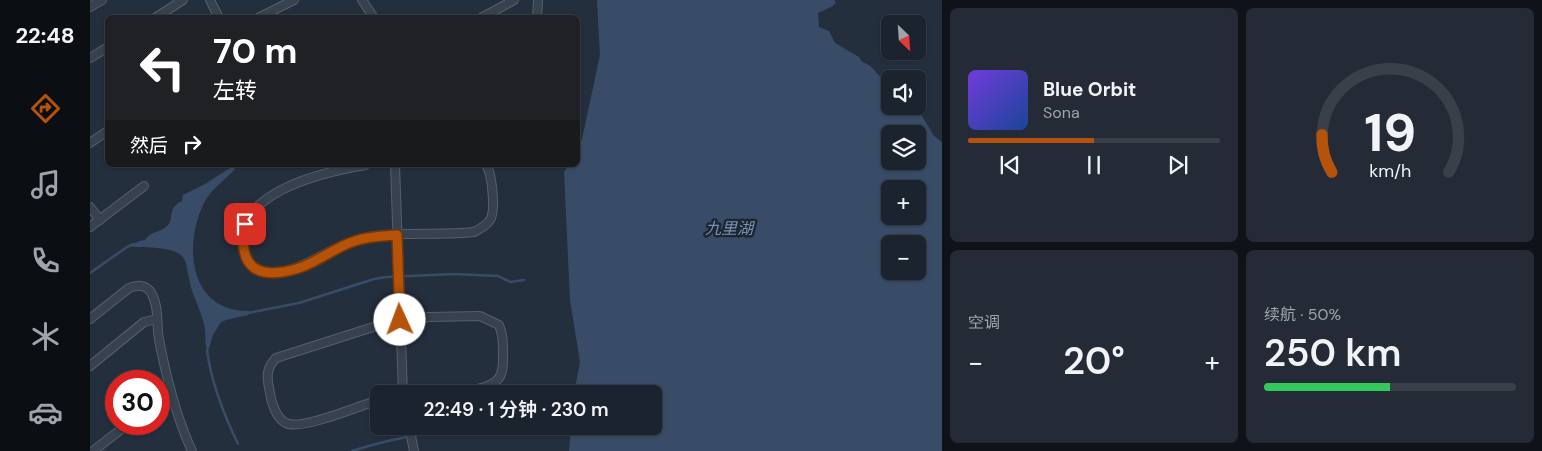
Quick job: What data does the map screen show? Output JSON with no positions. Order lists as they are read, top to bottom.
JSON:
{
  "water": ["九里湖"],
  "north": "bottom right",
  "page": {
    "tabs": "22:48",
    "map_buttons": ["+", "−"],
    "turn": ["70 m", "左转"],
    "song": ["Blue Orbit", "Sona"],
    "then": "然后",
    "tile": [
      "空调",
      ["续航 · 50%", "250 km"]
    ],
    "heat": ["−", "20°", "+"],
    "limit": "30",
    "trip": "22:49 · 1 分钟 · 230 m",
    "gauge": ["19", "km/h"]
  }
}
